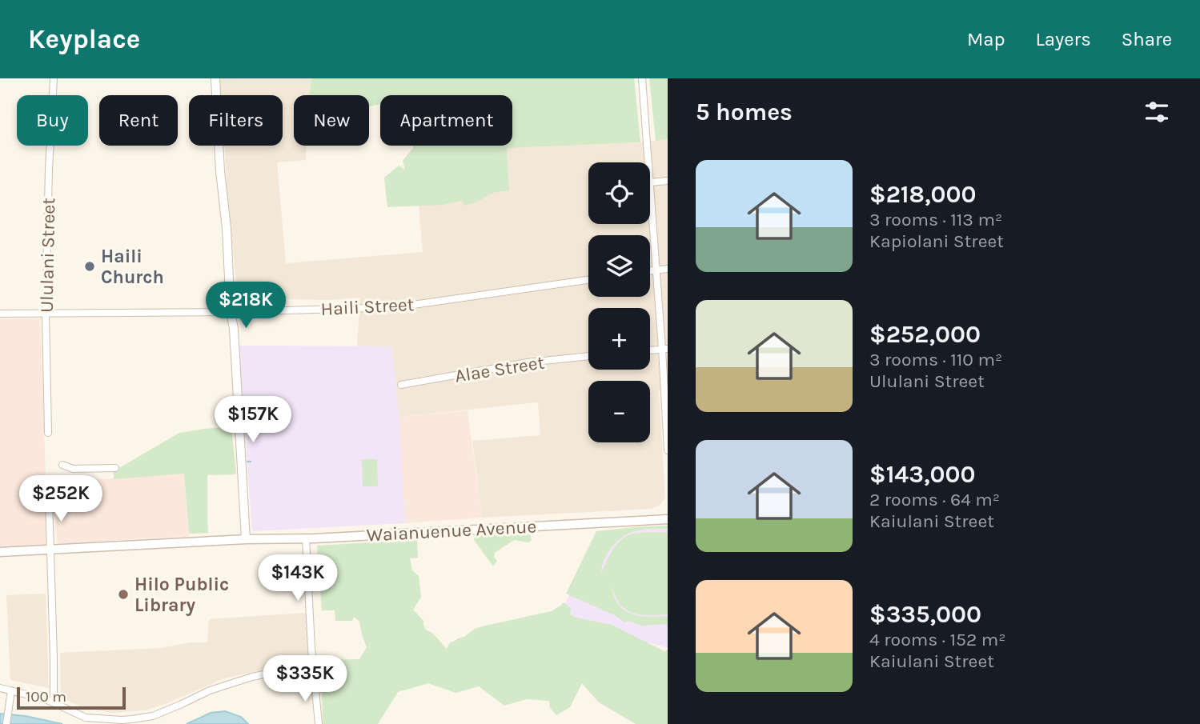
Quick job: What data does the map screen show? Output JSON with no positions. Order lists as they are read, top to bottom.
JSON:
{
  "streets": {
    "main road": ["Waianuenue Avenue"],
    "street": ["Ululani Street", "Haili Street", "Alae Street"]
  },
  "crossings": [
    ["Ululani Street", "Haili Street"]
  ],
  "places": ["Haili Church", "Hilo Public Library"],
  "scale_bar": "100 m",
  "page": {
    "header": "Keyplace",
    "nav": ["Map", "Layers", "Share"],
    "heading": "5 homes",
    "chip": [
      "Buy",
      "Rent",
      "Filters",
      "New",
      "Apartment"
    ],
    "list": [
      {
        "name": "$218,000",
        "note": "3 rooms · 113 m² · Kapiolani Street"
      },
      {
        "name": "$252,000",
        "note": "3 rooms · 110 m² · Ululani Street"
      },
      {
        "name": "$143,000",
        "note": "2 rooms · 64 m² · Kaiulani Street"
      },
      {
        "name": "$335,000",
        "note": "4 rooms · 152 m² · Kaiulani Street"
      }
    ],
    "map_buttons": ["+", "−"],
    "price": [
      "$218K",
      "$157K",
      "$252K",
      "$143K",
      "$335K"
    ],
    "scale": "100 m"
  }
}
